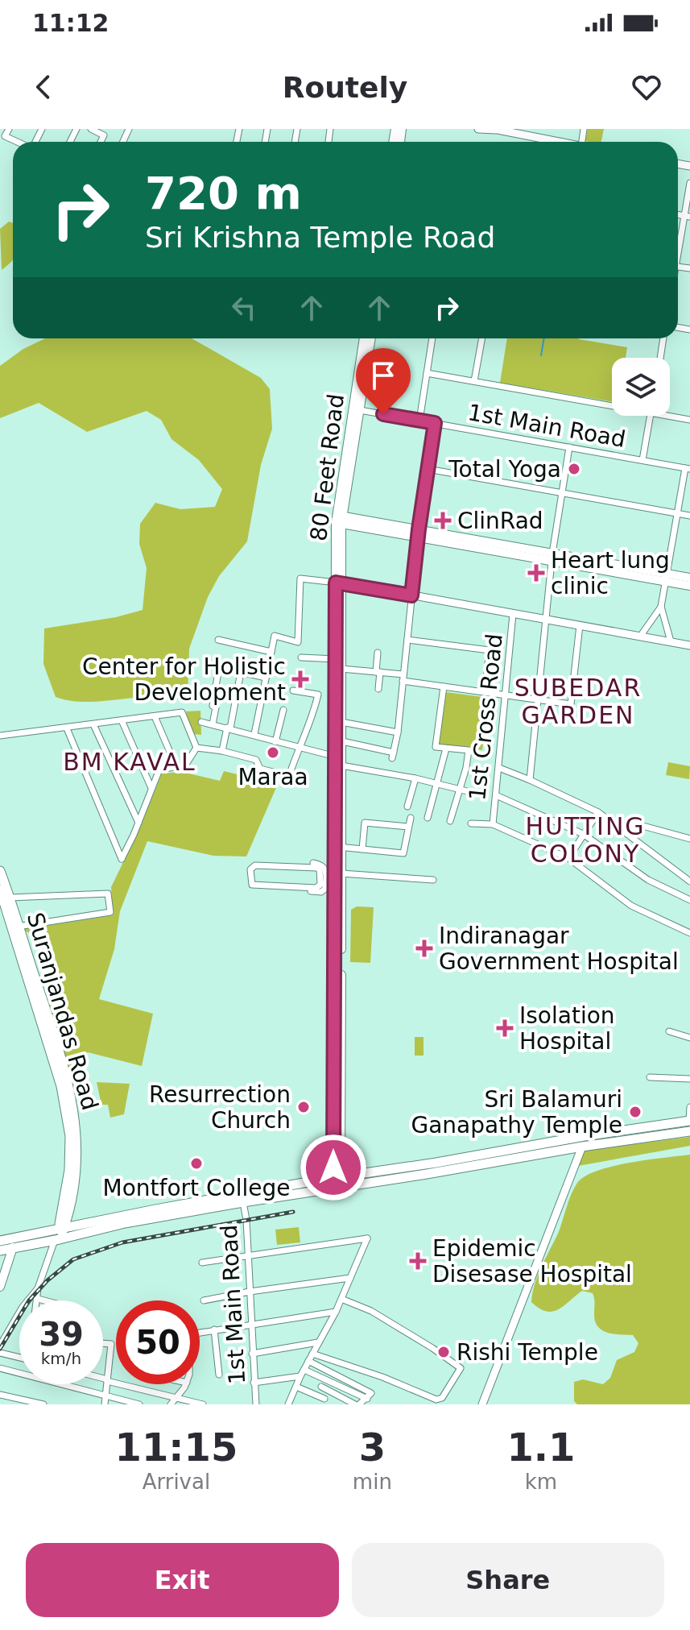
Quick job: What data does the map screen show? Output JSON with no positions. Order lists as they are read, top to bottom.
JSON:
{
  "streets": {
    "main road": ["80 Feet Road", "Suranjandas Road"],
    "street": ["1st Main Road", "1st Cross Road"]
  },
  "crossings": [
    ["1st Main Road", "80 Feet Road"]
  ],
  "districts": ["SUBEDAR GARDEN", "BM KAVAL", "HUTTING COLONY"],
  "places": {
    "other": [
      "Total Yoga",
      "Maraa",
      "Resurrection Church",
      "Sri Balamuri Ganapathy Temple",
      "Montfort College",
      "Rishi Temple"
    ],
    "health": [
      "ClinRad",
      "Heart lung clinic",
      "Center for Holistic Development",
      "Indiranagar Government Hospital",
      "Isolation Hospital",
      "Epidemic Disesase Hospital"
    ]
  },
  "page": {
    "status": "11:12",
    "header": "Routely",
    "turn": ["720 m", "Sri Krishna Temple Road"],
    "speed": "39 km/h",
    "limit": "50",
    "eta": [
      "11:15",
      "Arrival",
      "3",
      "min",
      "1.1",
      "km"
    ],
    "buttons": ["Exit", "Share"]
  }
}
